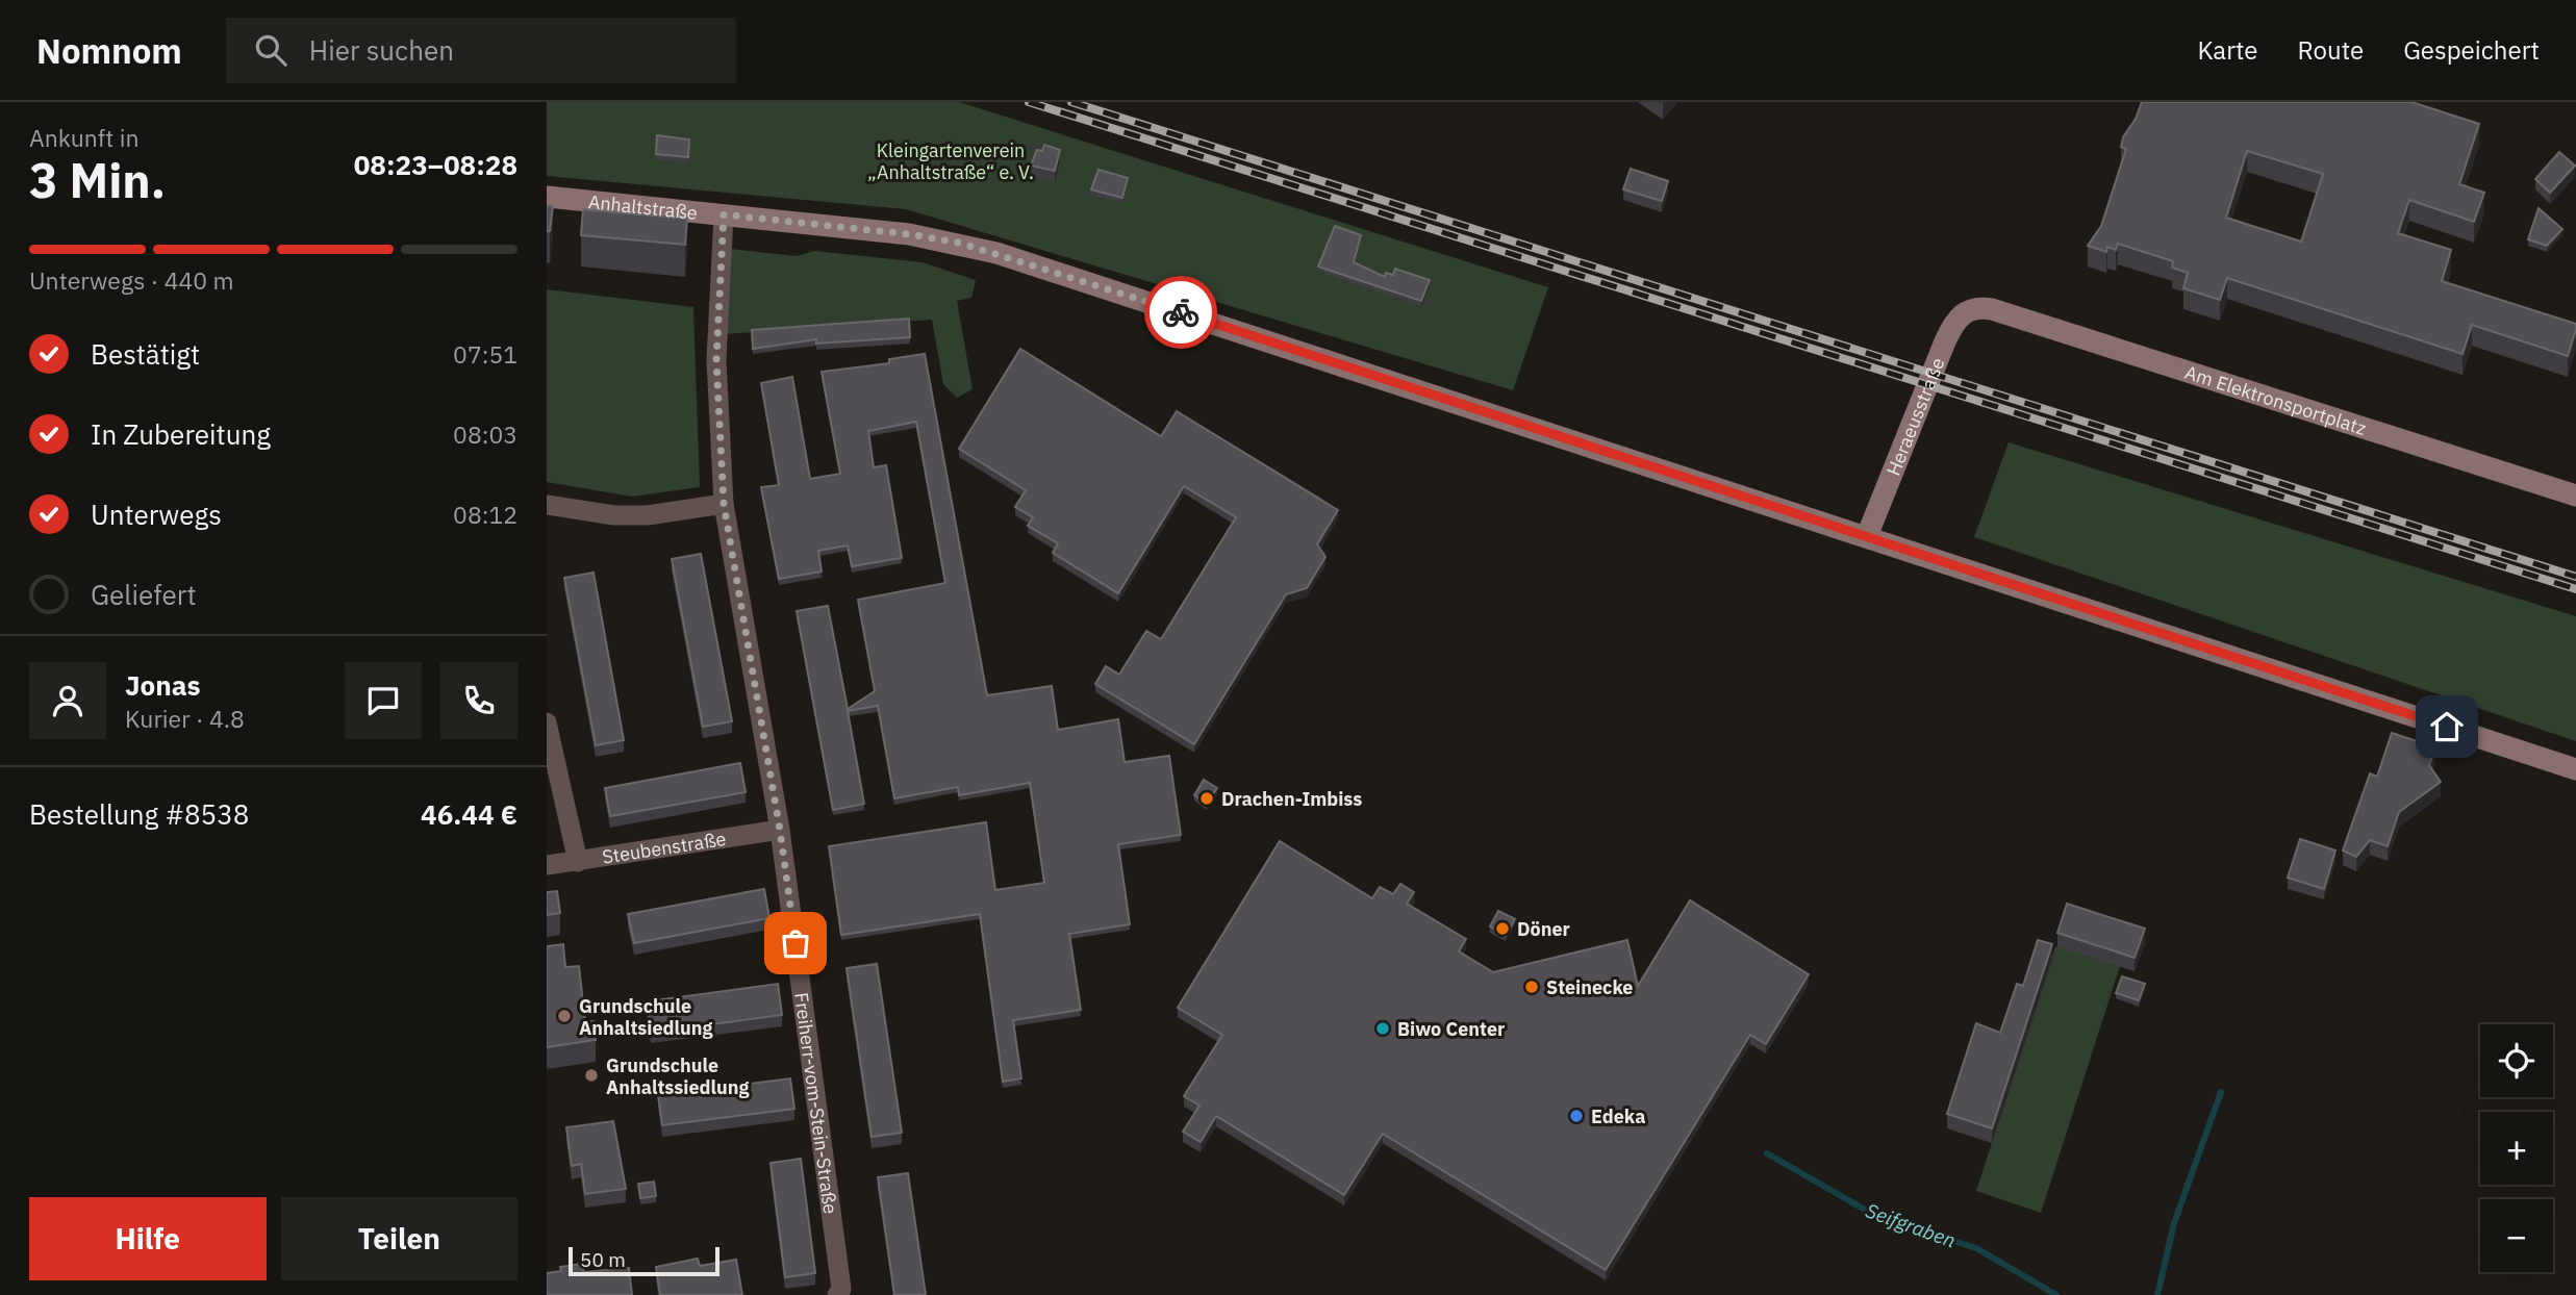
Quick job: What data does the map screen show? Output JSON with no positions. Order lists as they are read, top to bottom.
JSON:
{
  "streets": {
    "street": [
      "Anhaltstraße",
      "Am Elektronsportplatz",
      "Heraeusstraße",
      "Steubenstraße",
      "Freiherr-vom-Stein-Straße"
    ]
  },
  "crossings": [
    ["Anhaltstraße", "Heraeusstraße"],
    ["Anhaltstraße", "Freiherr-vom-Stein-Straße"],
    ["Am Elektronsportplatz", "Heraeusstraße"],
    ["Steubenstraße", "Freiherr-vom-Stein-Straße"]
  ],
  "water": ["Seifgraben"],
  "parks": ["Kleingartenverein „Anhaltstraße“ e. V."],
  "places": [
    "Drachen-Imbiss",
    "Döner",
    "Steinecke",
    "Grundschule Anhaltsiedlung",
    "Biwo Center",
    "Grundschule Anhaltssiedlung",
    "Edeka"
  ],
  "scale_bar": "50 m",
  "page": {
    "header": "Nomnom",
    "search": "Hier suchen",
    "nav": ["Karte", "Route", "Gespeichert"],
    "heading": ["3 Min.", "Ankunft in", "08:23–08:28"],
    "panel": [
      "Jonas",
      "Kurier · 4.8",
      "Bestellung #8538",
      "46.44 €"
    ],
    "bar": "Unterwegs · 440 m",
    "list": [
      ["Bestätigt", "07:51"],
      ["In Zubereitung", "08:03"],
      ["Unterwegs", "08:12"],
      "Geliefert"
    ],
    "map_buttons": ["+", "−"],
    "buttons": ["Hilfe", "Teilen"],
    "scale": "50 m"
  }
}
